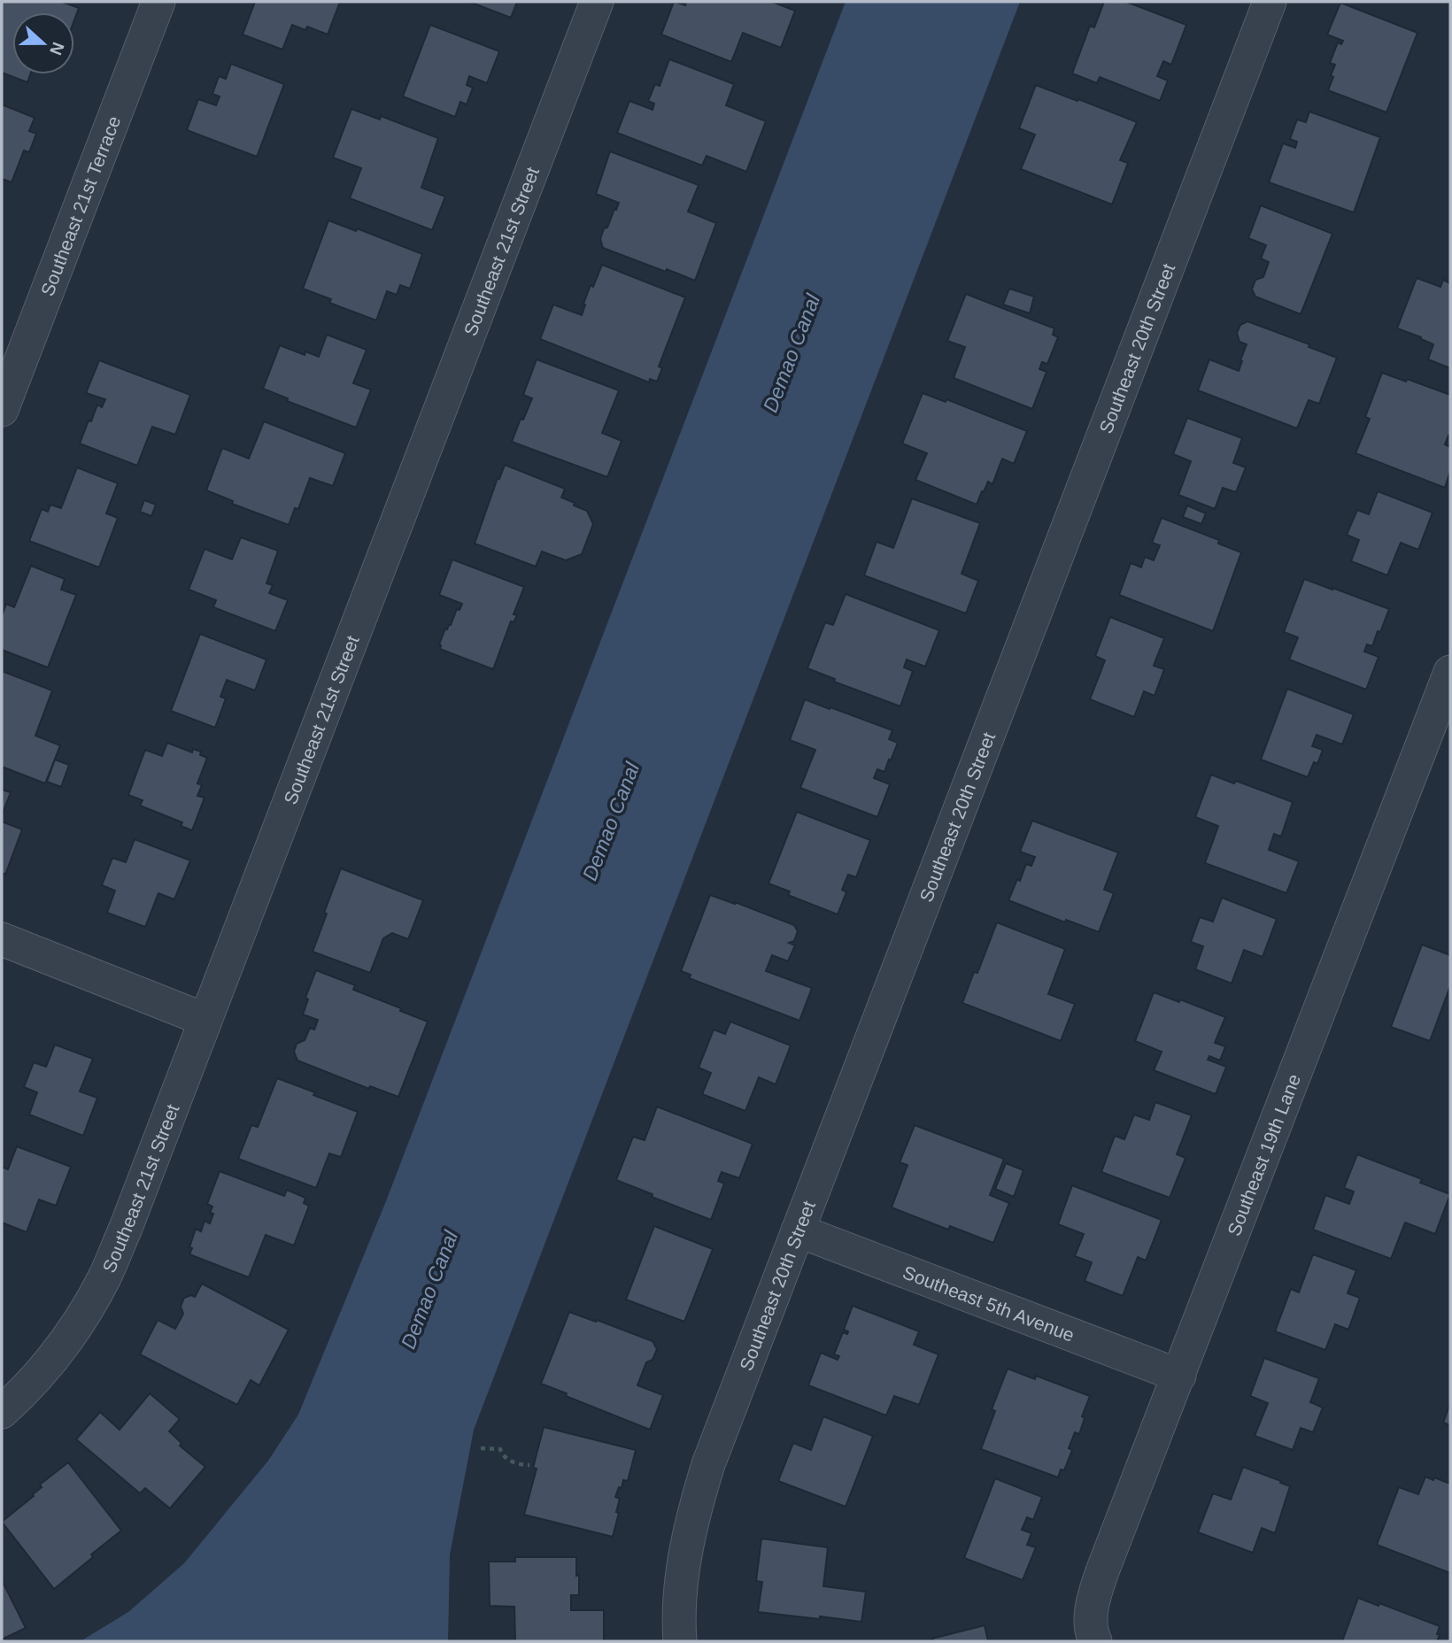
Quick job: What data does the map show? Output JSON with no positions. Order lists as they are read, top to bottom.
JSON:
{
  "streets": {
    "street": [
      "Southeast 21st Terrace",
      "Southeast 21st Street",
      "Southeast 20th Street",
      "Southeast 19th Lane",
      "Southeast 5th Avenue"
    ]
  },
  "crossings": [
    ["Southeast 20th Street", "Southeast 5th Avenue"],
    ["Southeast 19th Lane", "Southeast 5th Avenue"]
  ],
  "water": ["Demao Canal"],
  "north": "right"
}
